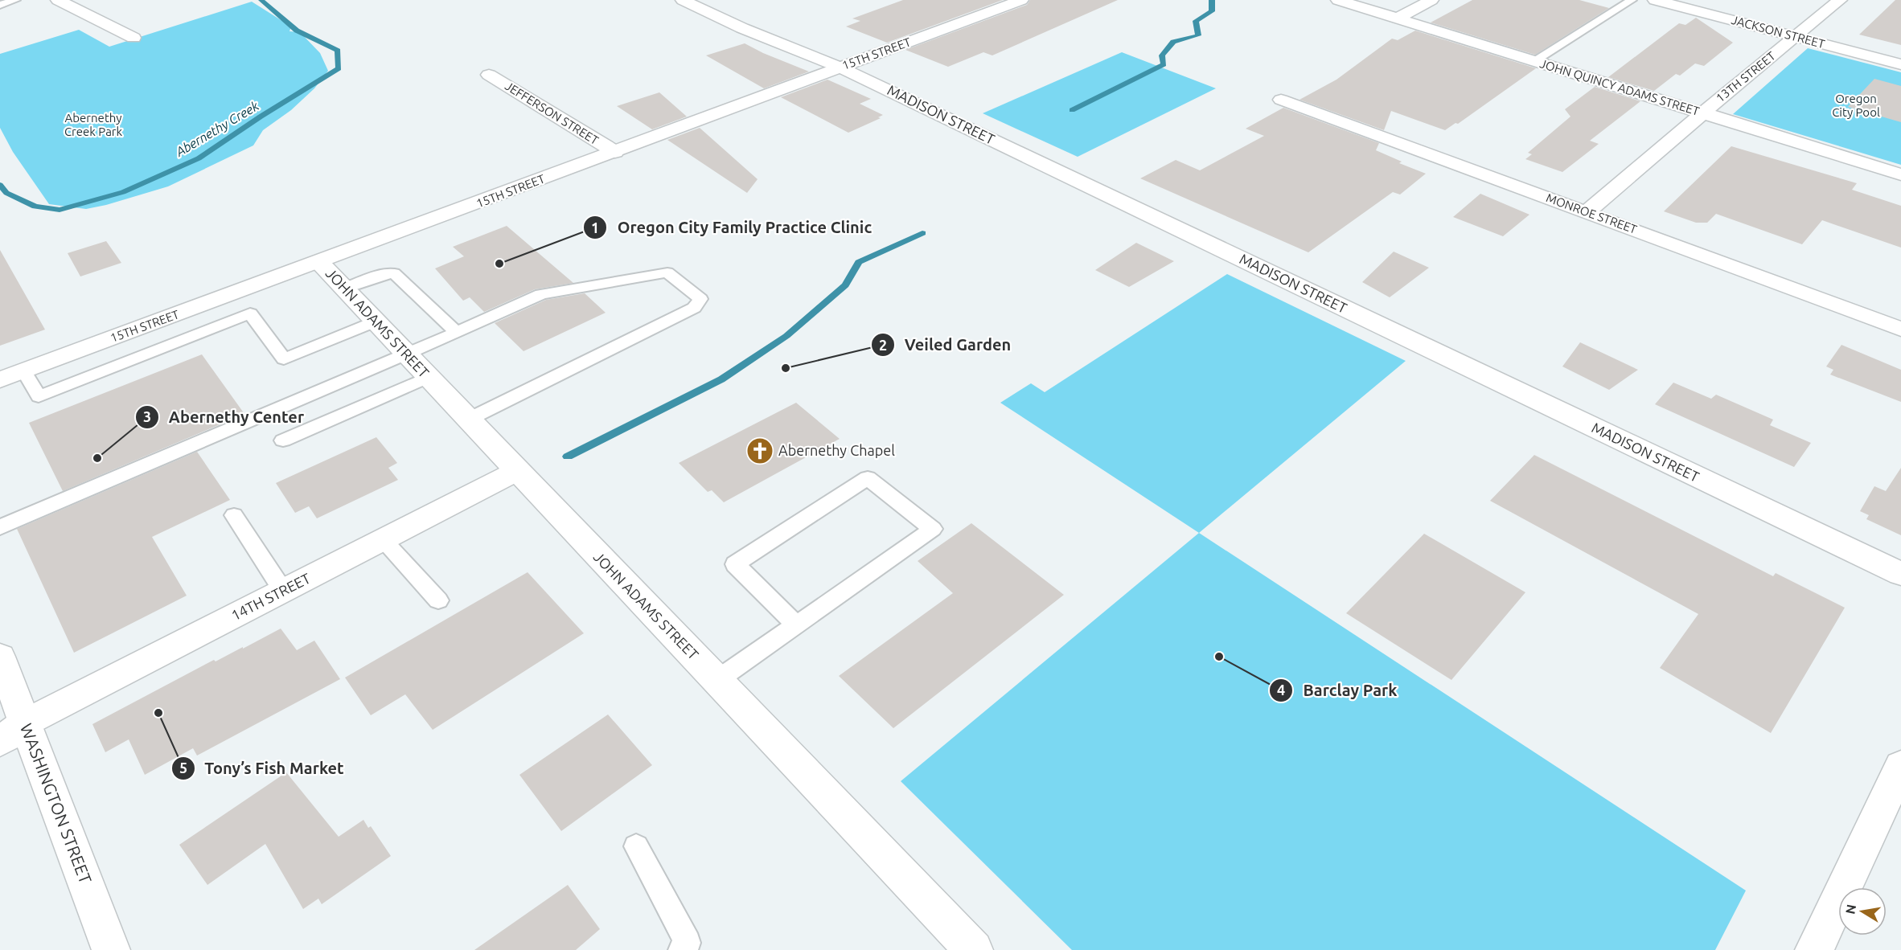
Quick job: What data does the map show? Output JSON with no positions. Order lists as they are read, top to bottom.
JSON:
{
  "streets": {
    "street": [
      "JACKSON STREET",
      "15TH STREET",
      "13TH STREET",
      "JOHN QUINCY ADAMS STREET",
      "JEFFERSON STREET",
      "MADISON STREET",
      "MONROE STREET",
      "JOHN ADAMS STREET",
      "14TH STREET",
      "WASHINGTON STREET"
    ]
  },
  "crossings": [
    ["JACKSON STREET", "13TH STREET"],
    ["15TH STREET", "JEFFERSON STREET"],
    ["15TH STREET", "MADISON STREET"],
    ["15TH STREET", "JOHN ADAMS STREET"],
    ["13TH STREET", "JOHN QUINCY ADAMS STREET"],
    ["13TH STREET", "MONROE STREET"],
    ["JOHN ADAMS STREET", "14TH STREET"],
    ["14TH STREET", "WASHINGTON STREET"]
  ],
  "water": ["Abernethy Creek"],
  "parks": ["Oregon City Pool", "Abernethy Creek Park"],
  "places": {
    "other": [
      "Oregon City Family Practice Clinic",
      "Veiled Garden",
      "Abernethy Center",
      "Barclay Park",
      "Tony’s Fish Market"
    ],
    "church": ["Abernethy Chapel"]
  },
  "north": "left"
}
